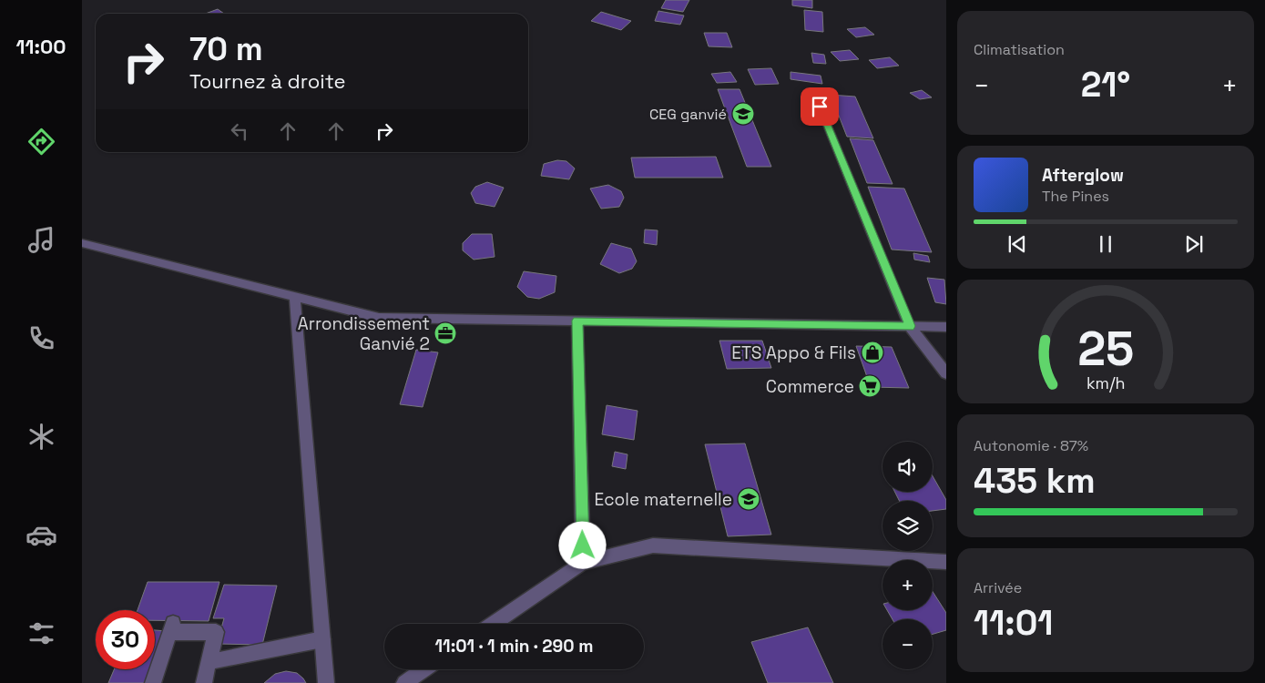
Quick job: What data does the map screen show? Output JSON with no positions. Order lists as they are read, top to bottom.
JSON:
{
  "places": {
    "school or university": ["CEG ganvié", "Ecole maternelle"],
    "office": ["Arrondissement Ganvié 2"],
    "shop": ["ETS Appo & Fils"],
    "supermarket": ["Commerce"]
  },
  "page": {
    "tabs": "11:00",
    "tile": [
      "Climatisation",
      ["Autonomie · 87%", "435 km"],
      ["Arrivée", "11:01"]
    ],
    "turn": ["70 m", "Tournez à droite"],
    "heat": ["−", "21°", "+"],
    "song": ["Afterglow", "The Pines"],
    "map_buttons": ["+", "−"],
    "limit": "30",
    "trip": "11:01 · 1 min · 290 m",
    "gauge": ["25", "km/h"]
  }
}
